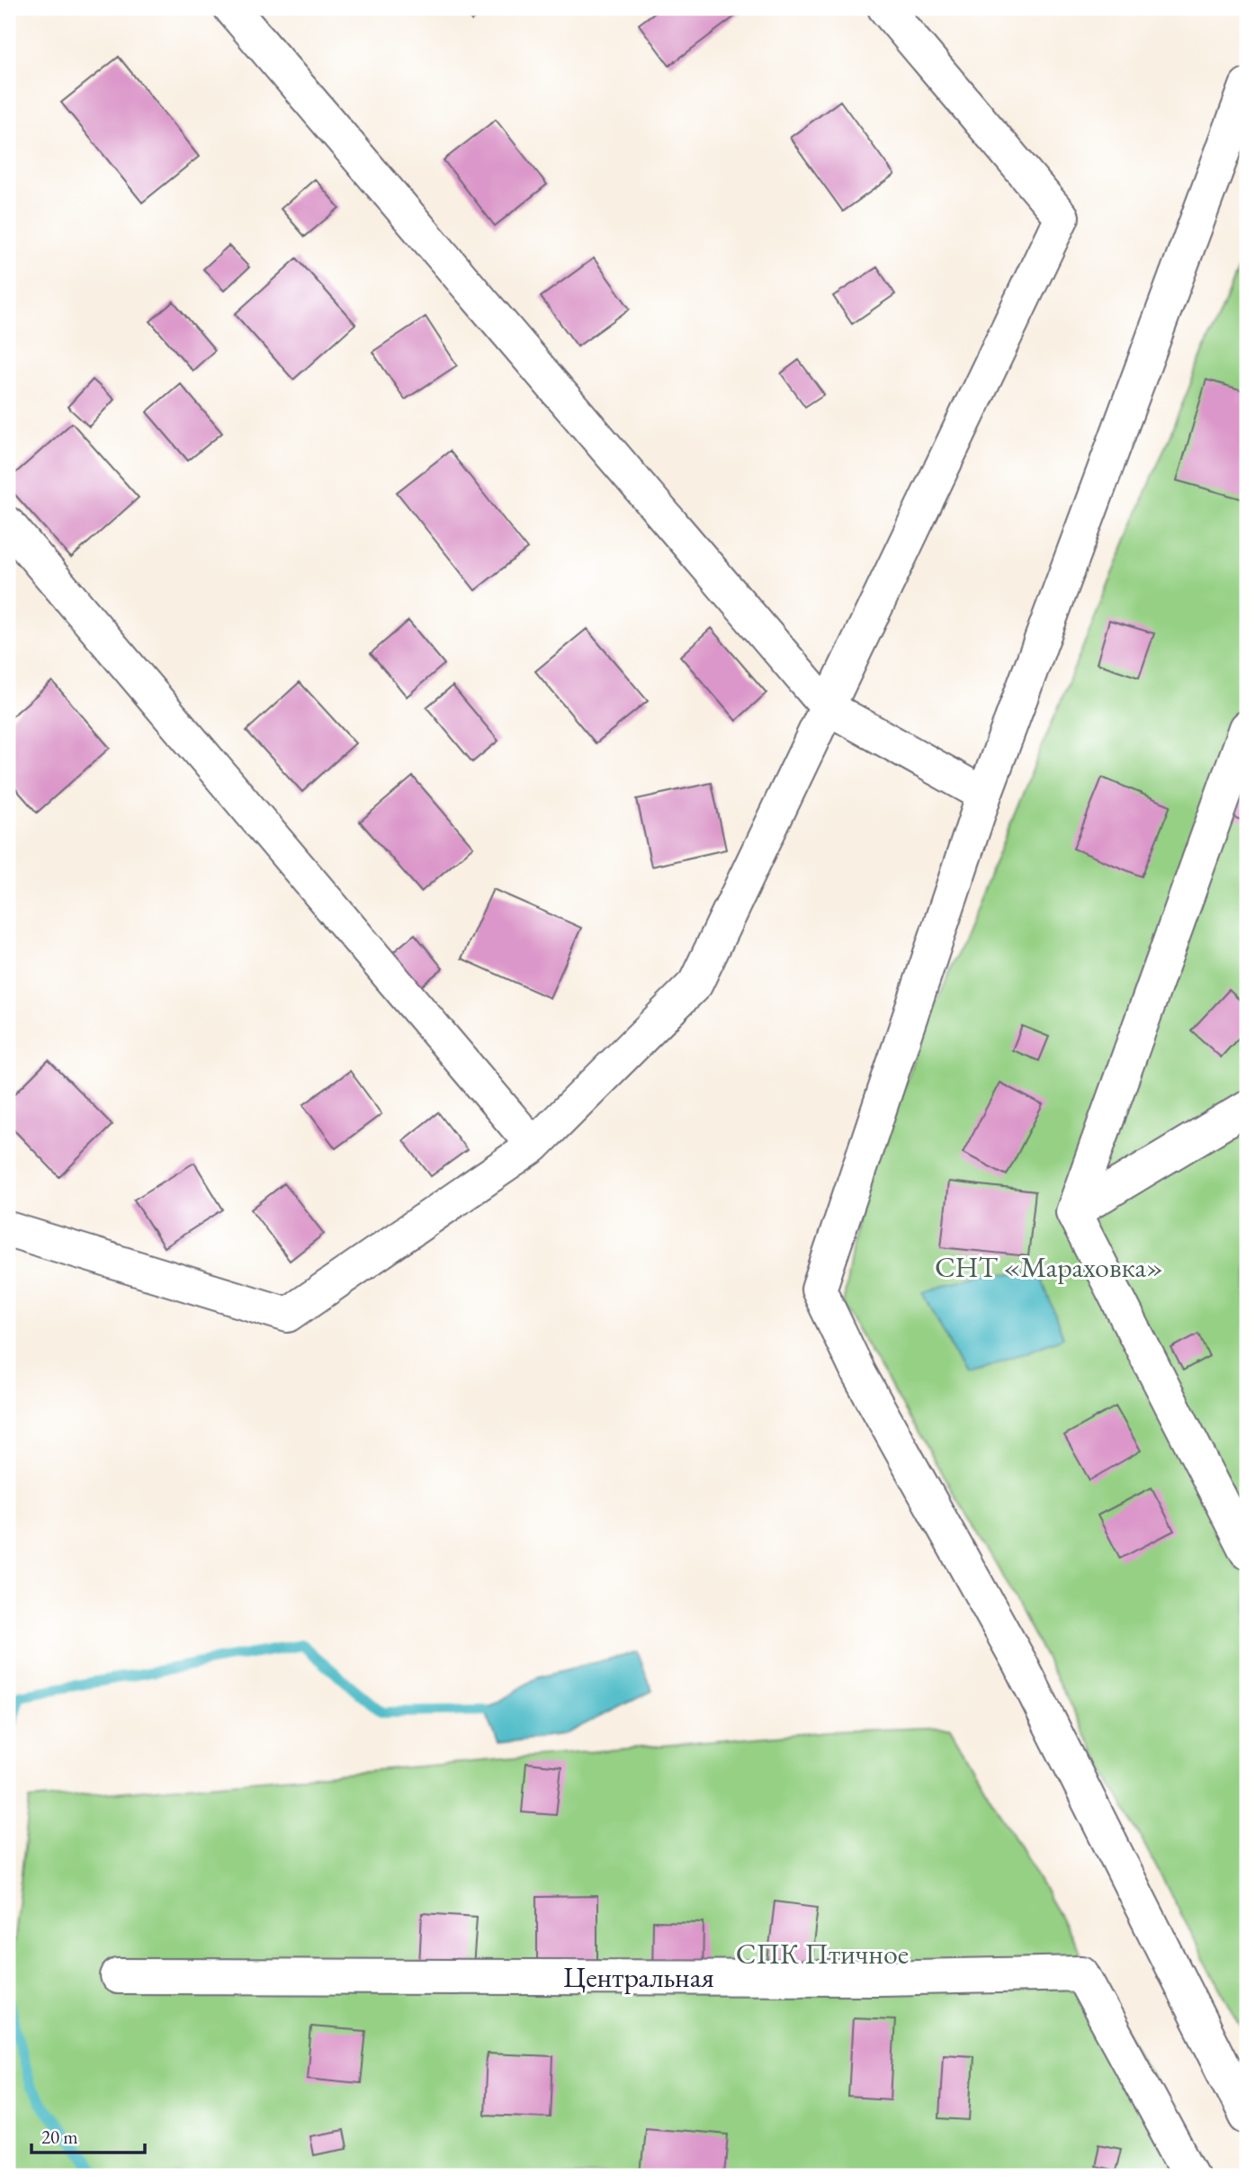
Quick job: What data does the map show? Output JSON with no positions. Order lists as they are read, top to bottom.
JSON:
{
  "streets": {
    "street": ["Центральная"]
  },
  "parks": ["СНТ «Мараховка»", "СПК Птичное"],
  "scale_bar": "20 m"
}
